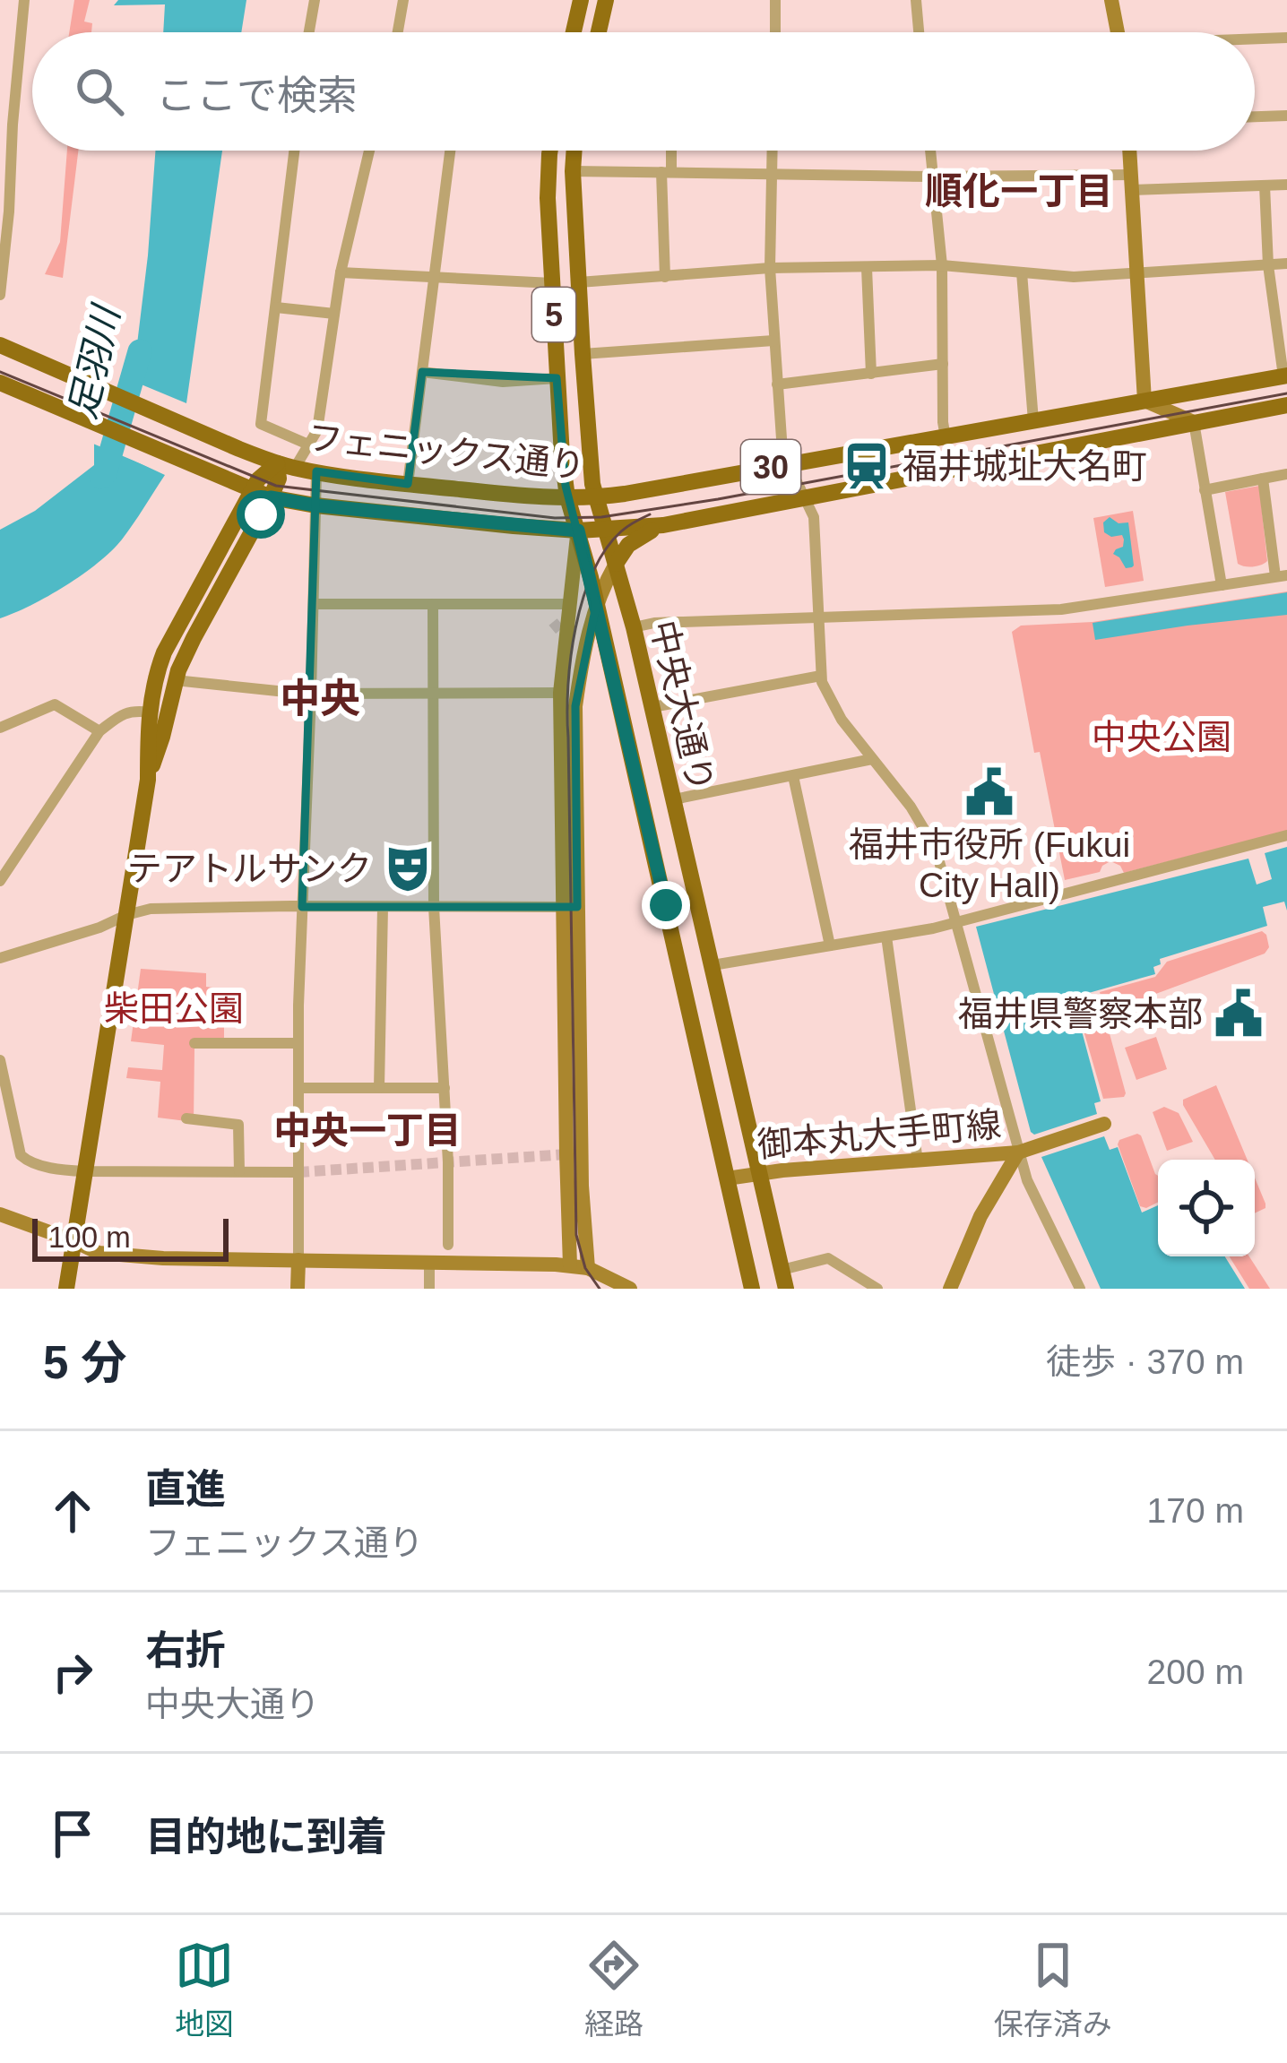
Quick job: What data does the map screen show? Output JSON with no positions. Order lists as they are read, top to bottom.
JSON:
{
  "streets": {
    "main road": [
      "5",
      "フェニックス通り",
      "30",
      "中央大通り"
    ],
    "street": ["御本丸大手町線"]
  },
  "crossings": [
    ["フェニックス通り", "中央大通り"],
    ["中央大通り", "御本丸大手町線"]
  ],
  "districts": ["順化一丁目", "中央", "中央一丁目"],
  "water": ["足羽川"],
  "parks": ["中央公園", "柴田公園"],
  "places": {
    "station": ["福井城址大名町"],
    "public building": ["福井市役所 (Fukui City Hall)", "福井県警察本部"],
    "theatre": ["テアトルサンク"]
  },
  "scale_bar": "100 m",
  "page": {
    "search": "ここで検索",
    "scale": "100 m",
    "heading": ["5 分", "徒歩 · 370 m"],
    "list": [
      ["直進", "フェニックス通り", "170 m"],
      ["右折", "中央大通り", "200 m"],
      "目的地に到着"
    ],
    "nav": ["地図", "経路", "保存済み"]
  }
}
